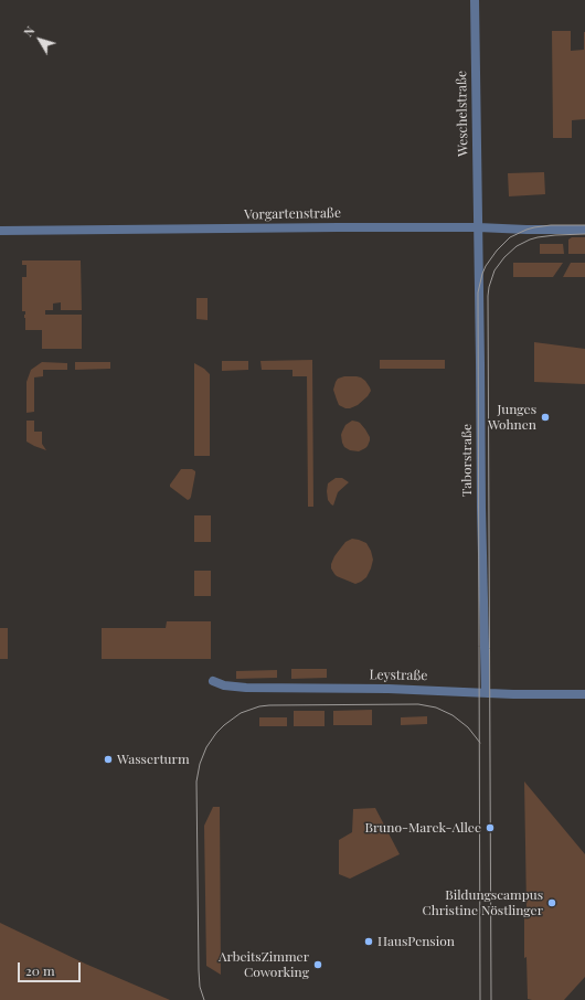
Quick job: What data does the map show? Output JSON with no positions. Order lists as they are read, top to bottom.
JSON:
{
  "streets": {
    "street": [
      "Weschelstraße",
      "Vorgartenstraße",
      "Taborstraße",
      "Leystraße"
    ]
  },
  "crossings": [
    ["Weschelstraße", "Vorgartenstraße"],
    ["Weschelstraße", "Taborstraße"],
    ["Vorgartenstraße", "Taborstraße"],
    ["Taborstraße", "Leystraße"]
  ],
  "places": [
    "Junges Wohnen",
    "Wasserturm",
    "Bruno-Marek-Allee",
    "Bildungscampus Christine Nöstlinger",
    "HausPension",
    "ArbeitsZimmer Coworking"
  ],
  "scale_bar": "20 m",
  "north": "top left"
}
